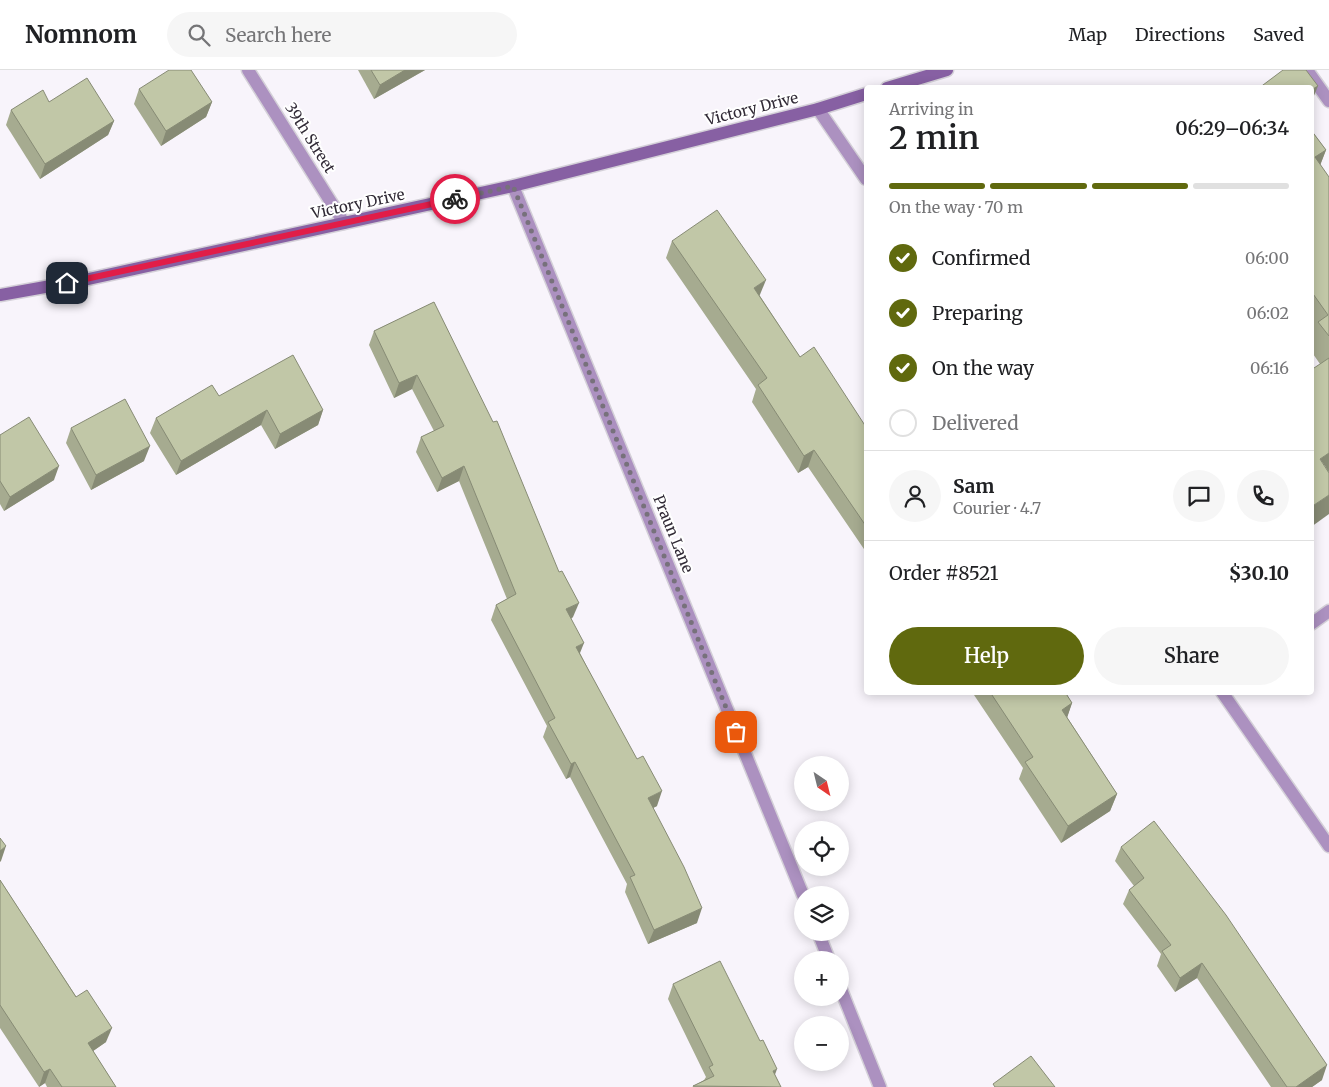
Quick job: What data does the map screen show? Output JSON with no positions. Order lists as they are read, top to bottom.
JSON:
{
  "streets": {
    "main road": ["Victory Drive"],
    "street": ["39th Street", "Praun Lane"]
  },
  "crossings": [
    ["Victory Drive", "39th Street"],
    ["Victory Drive", "Praun Lane"]
  ],
  "north": "bottom right",
  "page": {
    "header": "Nomnom",
    "search": "Search here",
    "nav": ["Map", "Directions", "Saved"],
    "heading": ["2 min", "Arriving in", "06:29–06:34"],
    "panel": [
      "Sam",
      "Courier · 4.7",
      "Order #8521",
      "$30.10"
    ],
    "bar": "On the way · 70 m",
    "list": [
      ["Confirmed", "06:00"],
      ["Preparing", "06:02"],
      ["On the way", "06:16"],
      "Delivered"
    ],
    "buttons": ["Help", "Share"],
    "map_buttons": ["+", "−"]
  }
}
